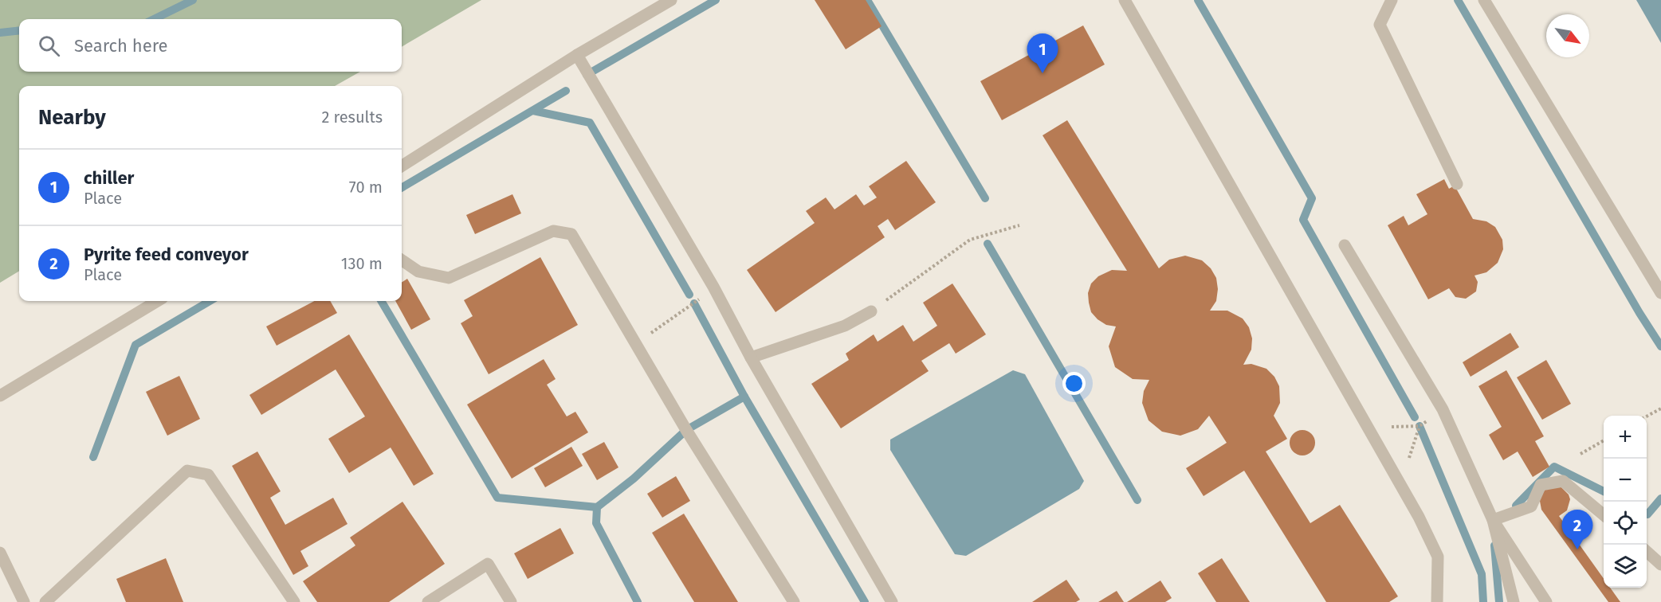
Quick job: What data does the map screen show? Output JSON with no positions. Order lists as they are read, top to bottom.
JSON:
{
  "north": "bottom right",
  "page": {
    "search": "Search here",
    "pins": ["1", "2"],
    "heading": ["Nearby", "2 results"],
    "list": [
      {
        "mark": "1",
        "name": "chiller",
        "note": "Place",
        "value": "70 m"
      },
      {
        "mark": "2",
        "name": "Pyrite feed conveyor",
        "note": "Place",
        "value": "130 m"
      }
    ],
    "map_buttons": ["+", "−"]
  }
}
